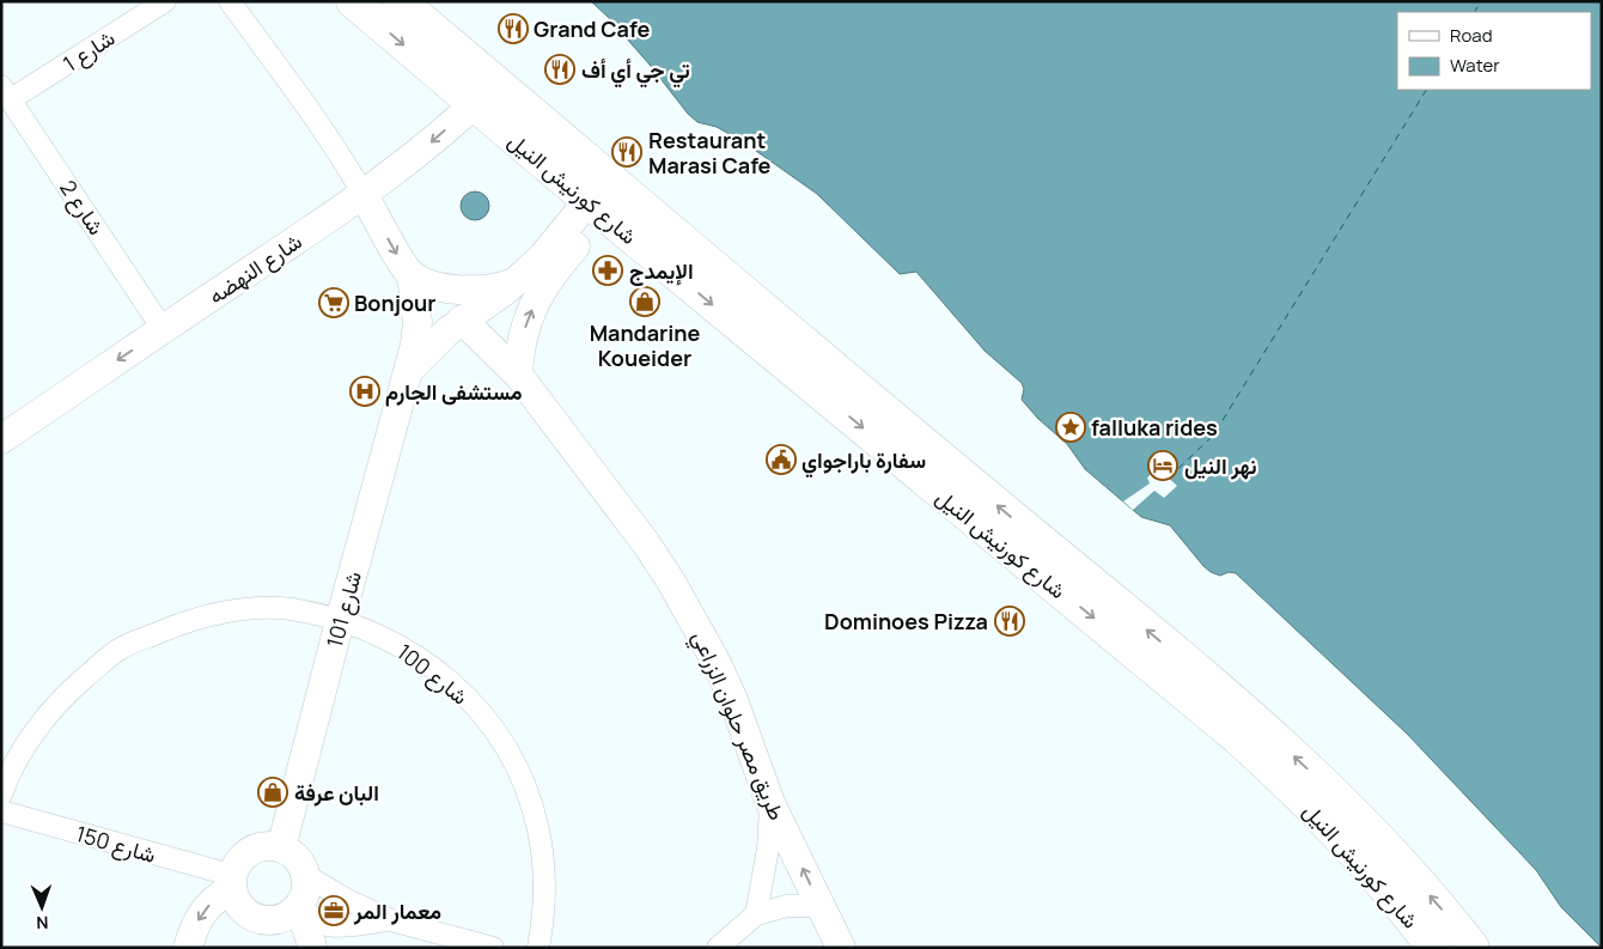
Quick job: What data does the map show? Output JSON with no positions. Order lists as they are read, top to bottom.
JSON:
{
  "streets": {
    "highway": ["شارع كورنيش النيل"],
    "main road": ["شارع النهضه", "شارع 101", "طريق مصر حلوان الزراعي"],
    "street": [
      "شارع 1",
      "شارع 2",
      "شارع 100",
      "شارع 150"
    ]
  },
  "crossings": [
    ["شارع 1", "شارع 2"],
    ["شارع كورنيش النيل", "شارع النهضه"],
    ["شارع 2", "شارع النهضه"],
    ["شارع 101", "شارع 100"],
    ["شارع 101", "طريق مصر حلوان الزراعي"],
    ["شارع 101", "شارع 150"]
  ],
  "one_way": ["شارع النهضه"],
  "places": {
    "restaurant": [
      "Grand Cafe",
      "تي جي أي أف",
      "Restaurant Marasi Cafe",
      "Dominoes Pizza"
    ],
    "pharmacy": ["الإيمدج"],
    "shop": ["Mandarine Koueider", "البان عرفة"],
    "supermarket": ["Bonjour"],
    "hospital": ["مستشفى الجارم"],
    "place": ["falluka rides"],
    "public building": ["سفارة باراجواي"],
    "hotel": ["نهر النيل"],
    "office": ["معمار المر"]
  },
  "legend": ["Road", "Water"],
  "north": "bottom"
}
